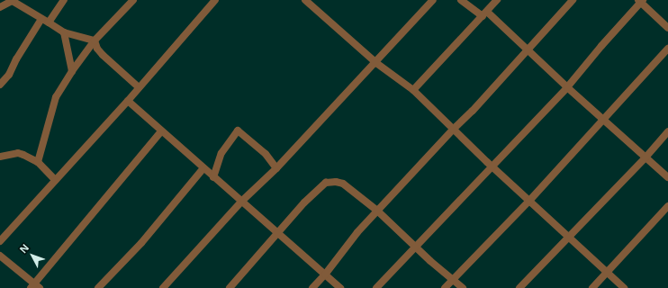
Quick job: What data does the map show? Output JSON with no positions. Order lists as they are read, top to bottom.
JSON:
{
  "north": "top left"
}
